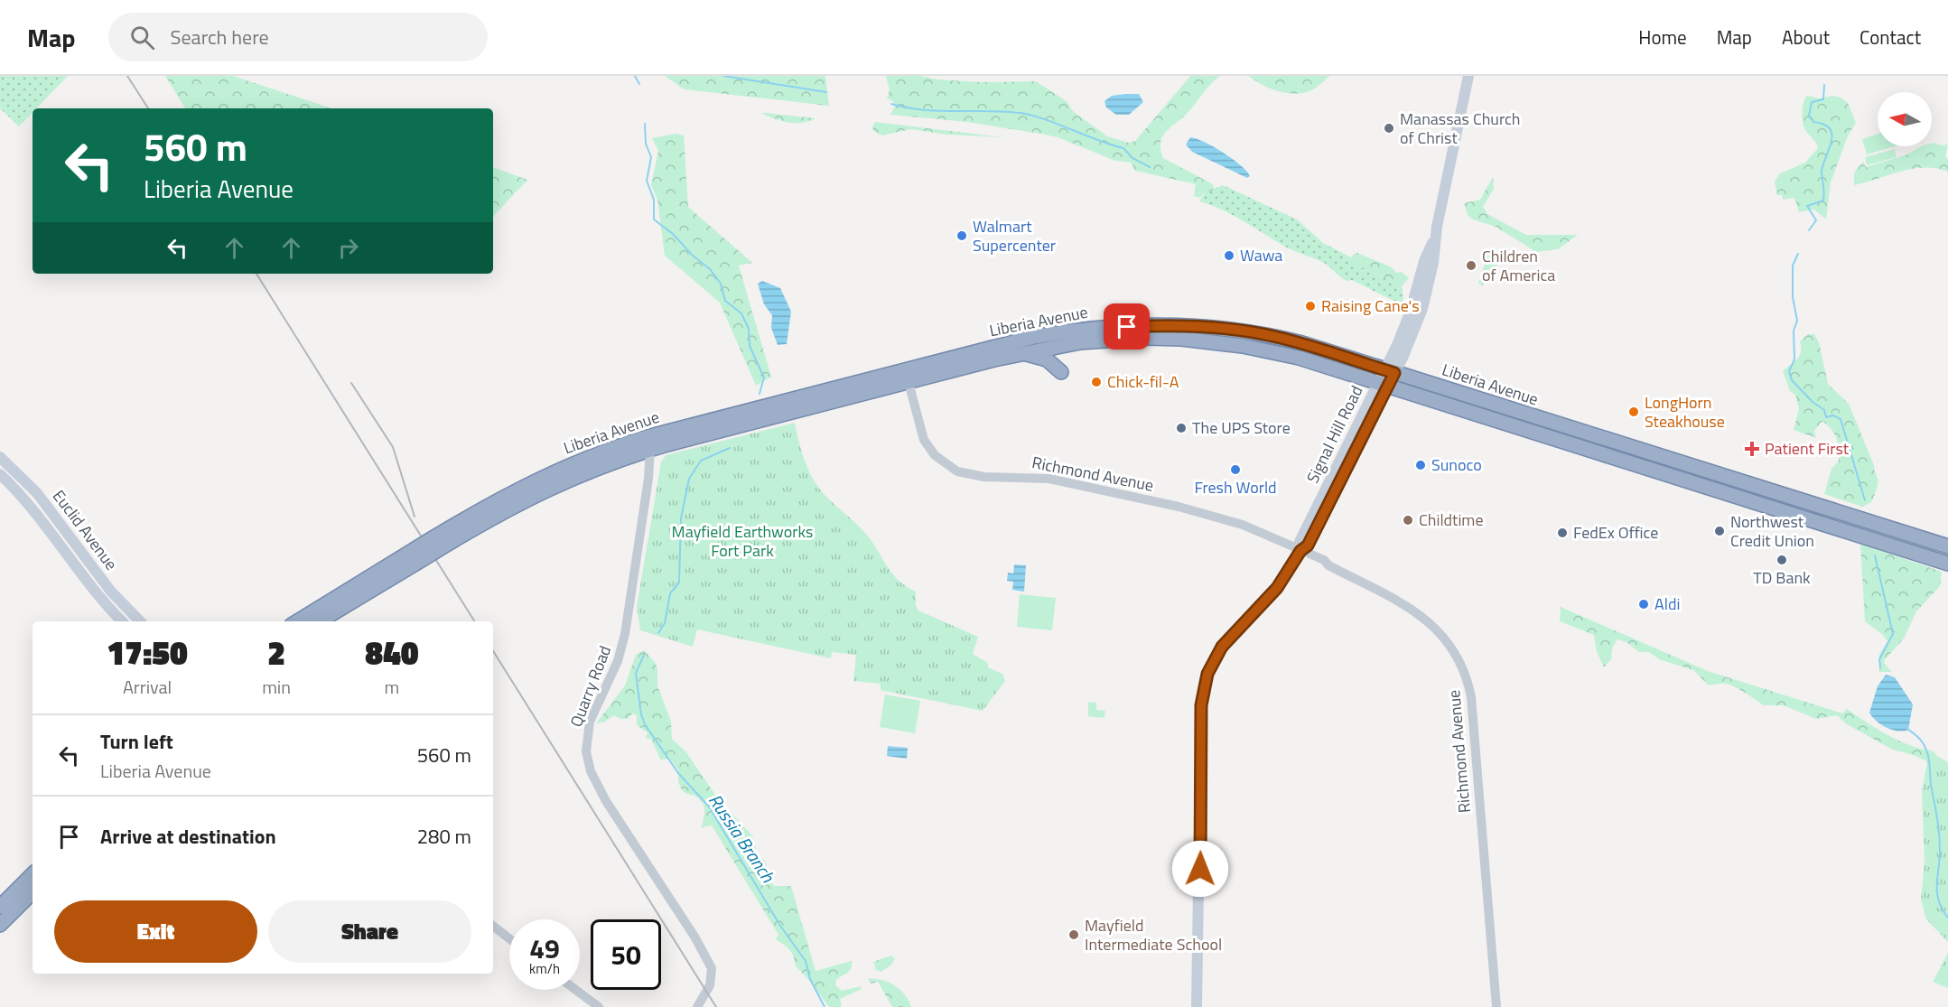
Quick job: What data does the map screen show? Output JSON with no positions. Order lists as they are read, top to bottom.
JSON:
{
  "streets": {
    "highway": ["Liberia Avenue"],
    "main road": ["Signal Hill Road", "Euclid Avenue"],
    "street": ["Richmond Avenue", "Quarry Road"]
  },
  "crossings": [
    ["Liberia Avenue", "Signal Hill Road"],
    ["Liberia Avenue", "Richmond Avenue"],
    ["Liberia Avenue", "Quarry Road"],
    ["Signal Hill Road", "Richmond Avenue"]
  ],
  "water": ["Russia Branch"],
  "parks": ["Mayfield Earthworks Fort Park"],
  "places": {
    "other": [
      "Manassas Church of Christ",
      "Walmart Supercenter",
      "Wawa",
      "Children of America",
      "Raising Cane's",
      "Chick-fil-A",
      "LongHorn Steakhouse",
      "The UPS Store",
      "Sunoco",
      "Fresh World",
      "Childtime",
      "Northwest Credit Union",
      "FedEx Office",
      "TD Bank",
      "Aldi",
      "Mayfield Intermediate School"
    ],
    "health": ["Patient First"]
  },
  "north": "left",
  "page": {
    "header": "Map",
    "search": "Search here",
    "nav": [
      "Home",
      "Map",
      "About",
      "Contact"
    ],
    "turn": ["560 m", "Liberia Avenue"],
    "eta": [
      "17:50",
      "Arrival",
      "2",
      "min",
      "840",
      "m"
    ],
    "list": [
      {
        "name": "Turn left",
        "note": "Liberia Avenue",
        "value": "560 m"
      },
      {
        "name": "Arrive at destination",
        "value": "280 m"
      }
    ],
    "buttons": ["Exit", "Share"],
    "speed": "49 km/h",
    "limit": "50"
  }
}
